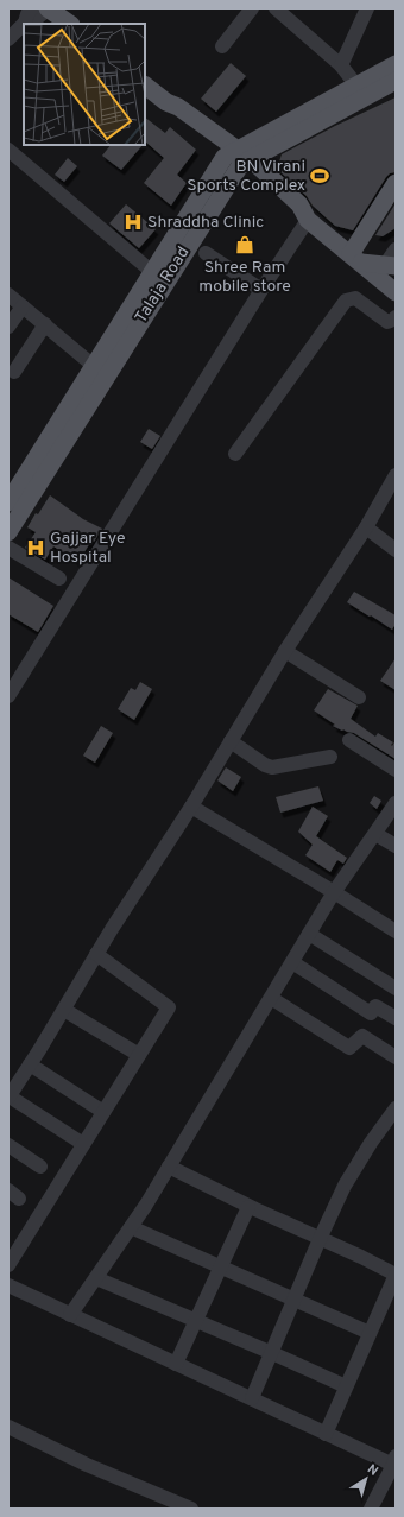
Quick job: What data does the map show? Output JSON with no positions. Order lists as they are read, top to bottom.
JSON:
{
  "streets": {
    "main road": ["Talaja Road"]
  },
  "places": {
    "sports": ["BN Virani Sports Complex"],
    "hospital": ["Shraddha Clinic", "Gajjar Eye Hospital"],
    "shop": ["Shree Ram mobile store"]
  },
  "north": "top right"
}
